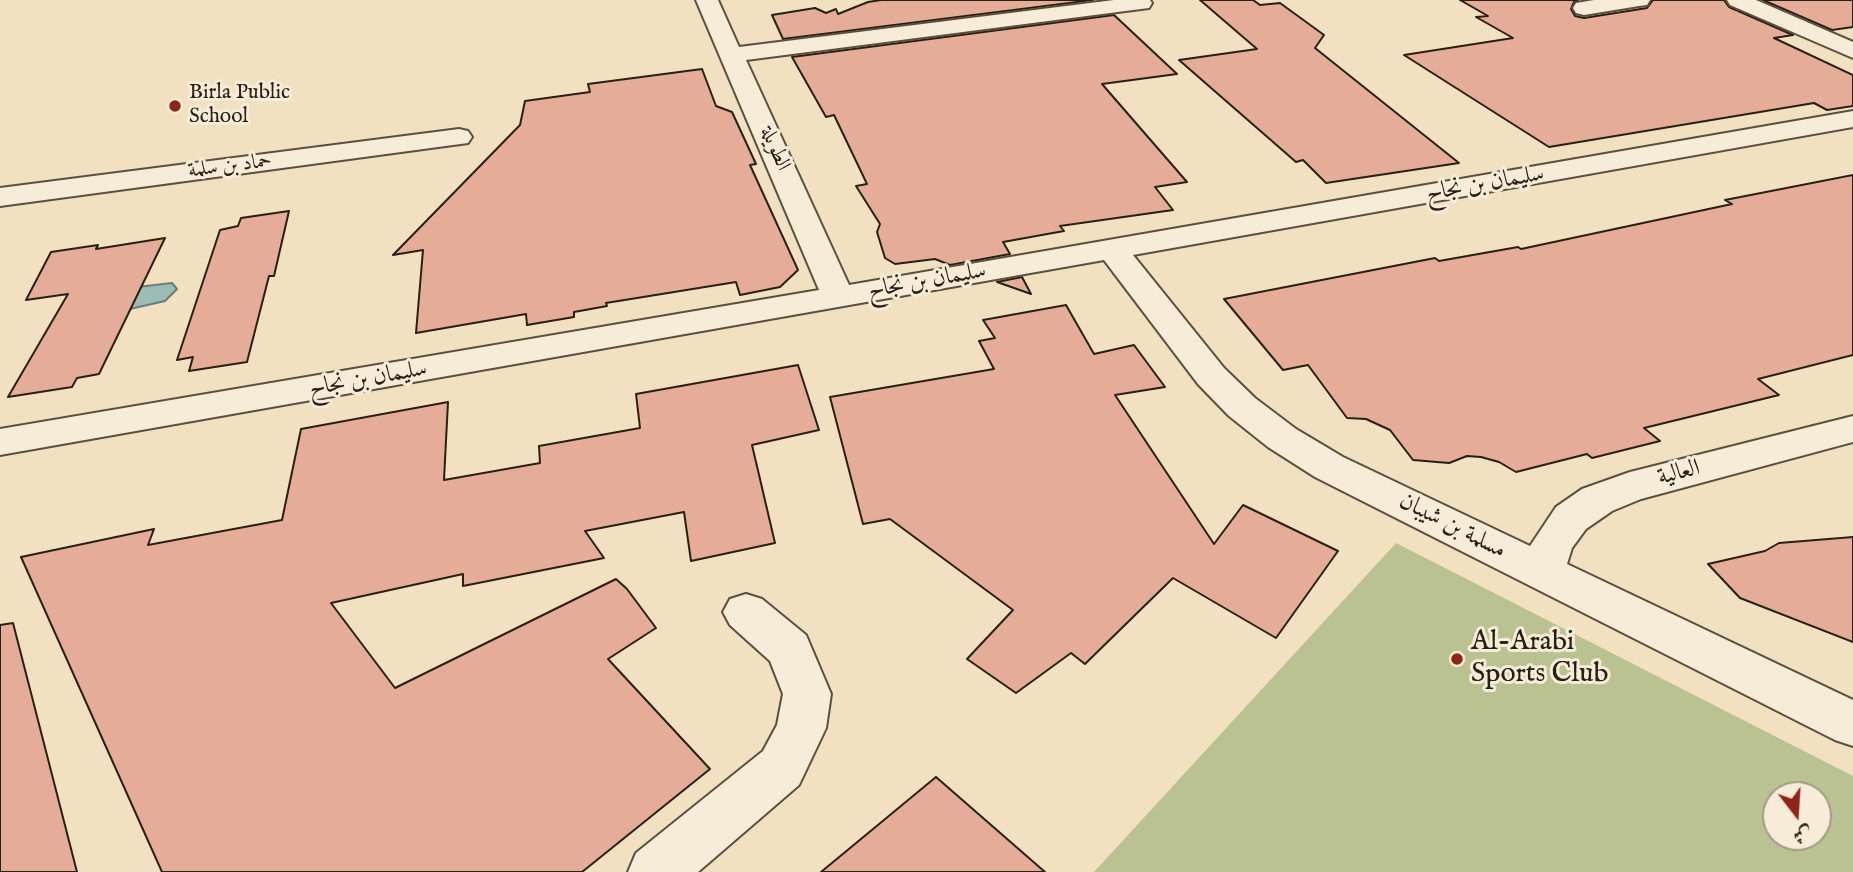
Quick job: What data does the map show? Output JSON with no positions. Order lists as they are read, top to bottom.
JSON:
{
  "streets": {
    "street": [
      "الطويلة",
      "حماد بن سلمة",
      "سليمان بن نجاح",
      "العالية",
      "مسلمة بن شيبان"
    ]
  },
  "crossings": [
    ["الطويلة", "سليمان بن نجاح"],
    ["سليمان بن نجاح", "مسلمة بن شيبان"],
    ["العالية", "مسلمة بن شيبان"]
  ],
  "places": ["Birla Public School", "Al-Arabi Sports Club"],
  "north": "bottom"
}
